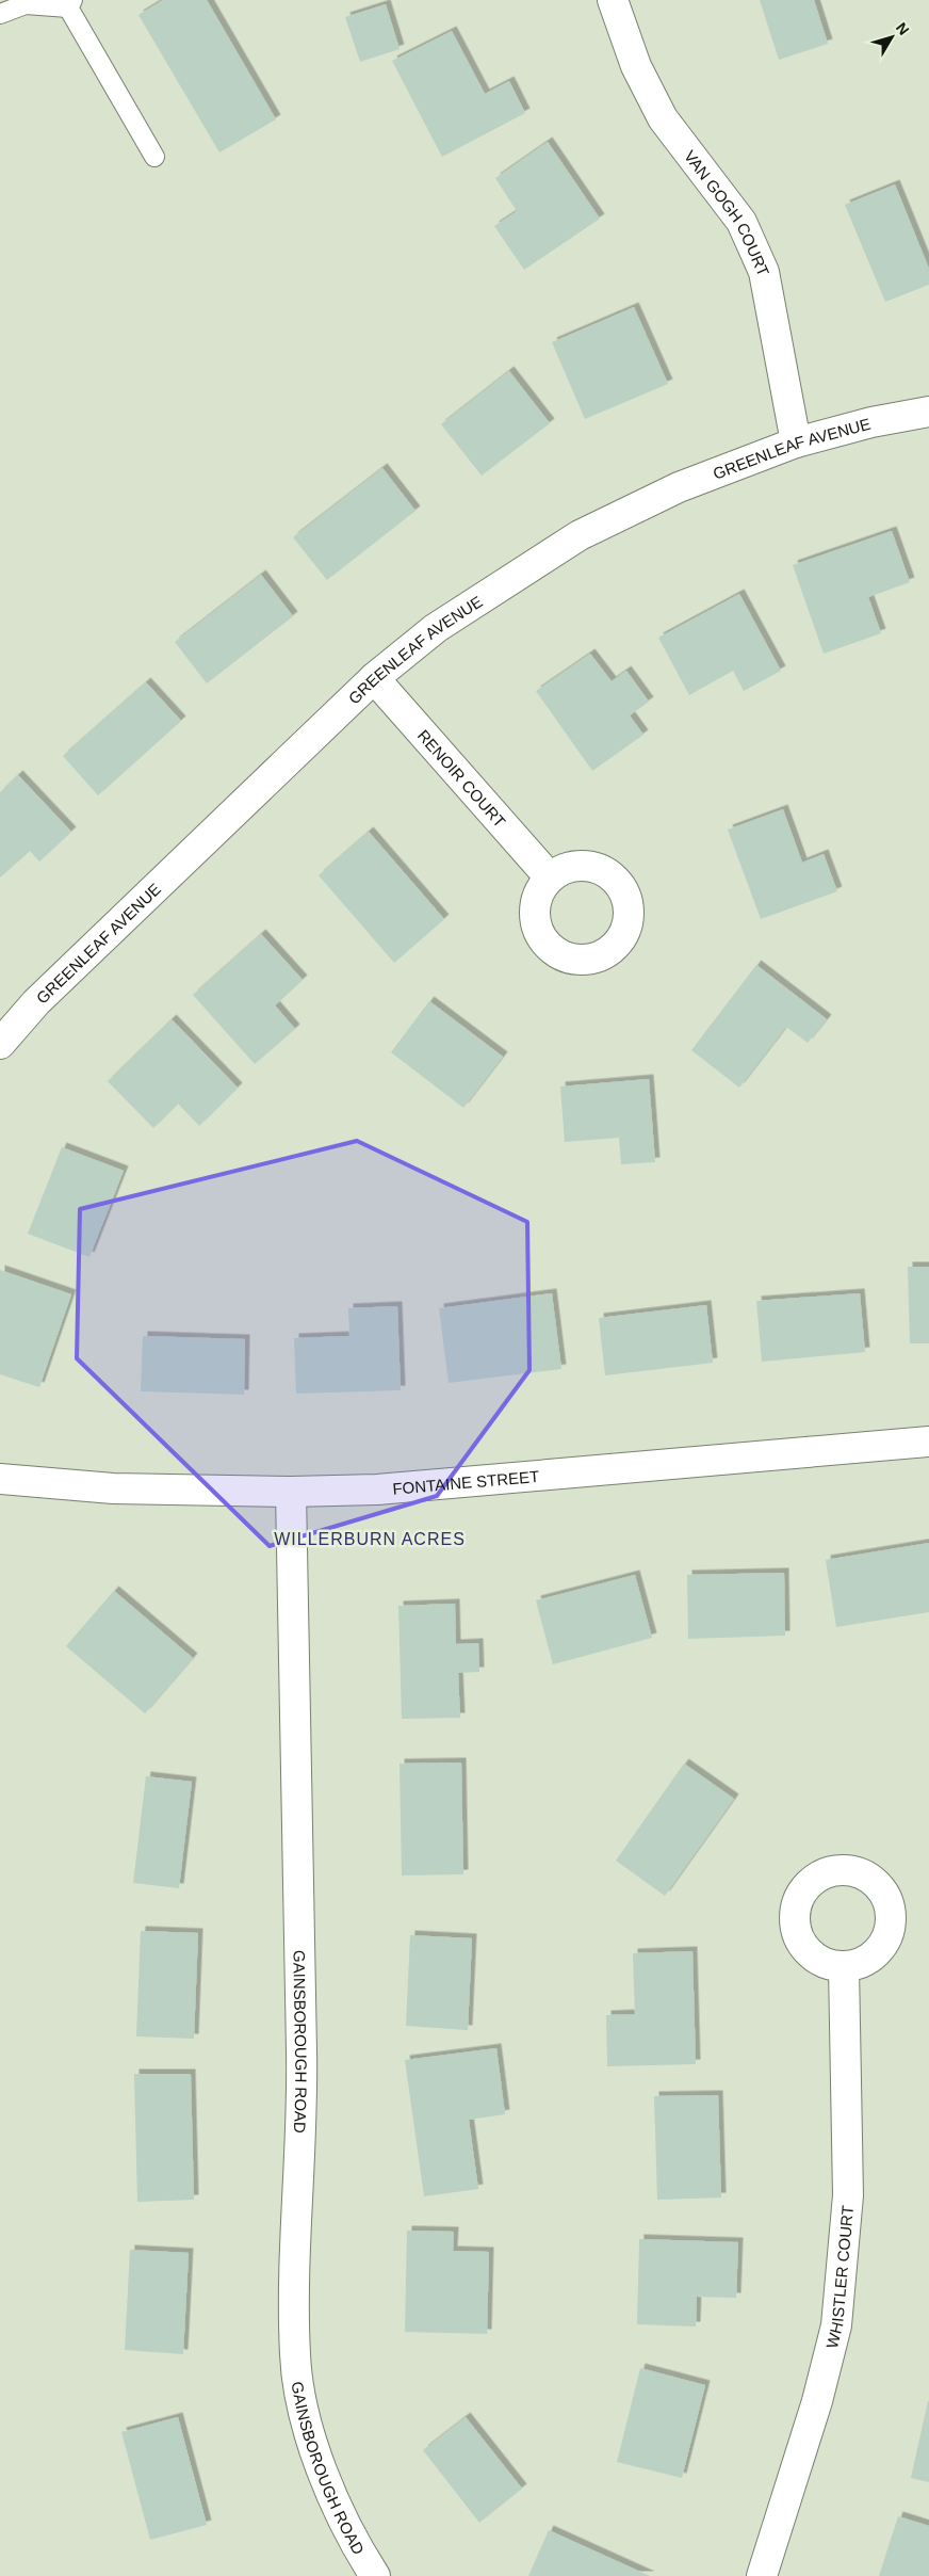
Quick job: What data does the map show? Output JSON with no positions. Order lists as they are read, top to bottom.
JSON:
{
  "streets": {
    "street": [
      "VAN GOGH COURT",
      "GREENLEAF AVENUE",
      "RENOIR COURT",
      "FONTAINE STREET",
      "GAINSBOROUGH ROAD",
      "WHISTLER COURT"
    ]
  },
  "crossings": [
    ["VAN GOGH COURT", "GREENLEAF AVENUE"],
    ["GREENLEAF AVENUE", "RENOIR COURT"],
    ["FONTAINE STREET", "GAINSBOROUGH ROAD"]
  ],
  "districts": ["WILLERBURN ACRES"],
  "north": "top right"
}
